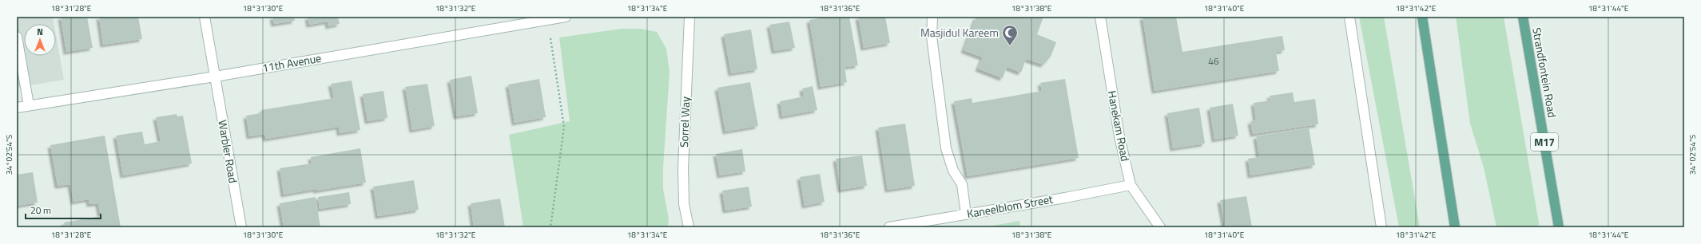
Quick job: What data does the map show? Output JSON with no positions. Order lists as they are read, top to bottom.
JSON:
{
  "streets": {
    "main road": ["Strandfontein Road", "M17"],
    "street": [
      "11th Avenue",
      "Sorrel Way",
      "Hanekam Road",
      "Warbler Road",
      "Kaneelblom Street"
    ]
  },
  "crossings": [
    ["11th Avenue", "Warbler Road"],
    ["Hanekam Road", "Kaneelblom Street"]
  ],
  "places": {
    "mosque": ["Masjidul Kareem"]
  },
  "house_numbers": ["46"],
  "scale_bar": "20 m",
  "north": "top",
  "coordinates": [
    "18°31'28\"E",
    "18°31'30\"E",
    "18°31'32\"E",
    "18°31'34\"E",
    "18°31'36\"E",
    "18°31'38\"E",
    "18°31'40\"E",
    "18°31'42\"E",
    "18°31'44\"E",
    "34°02'54\"S"
  ]
}
